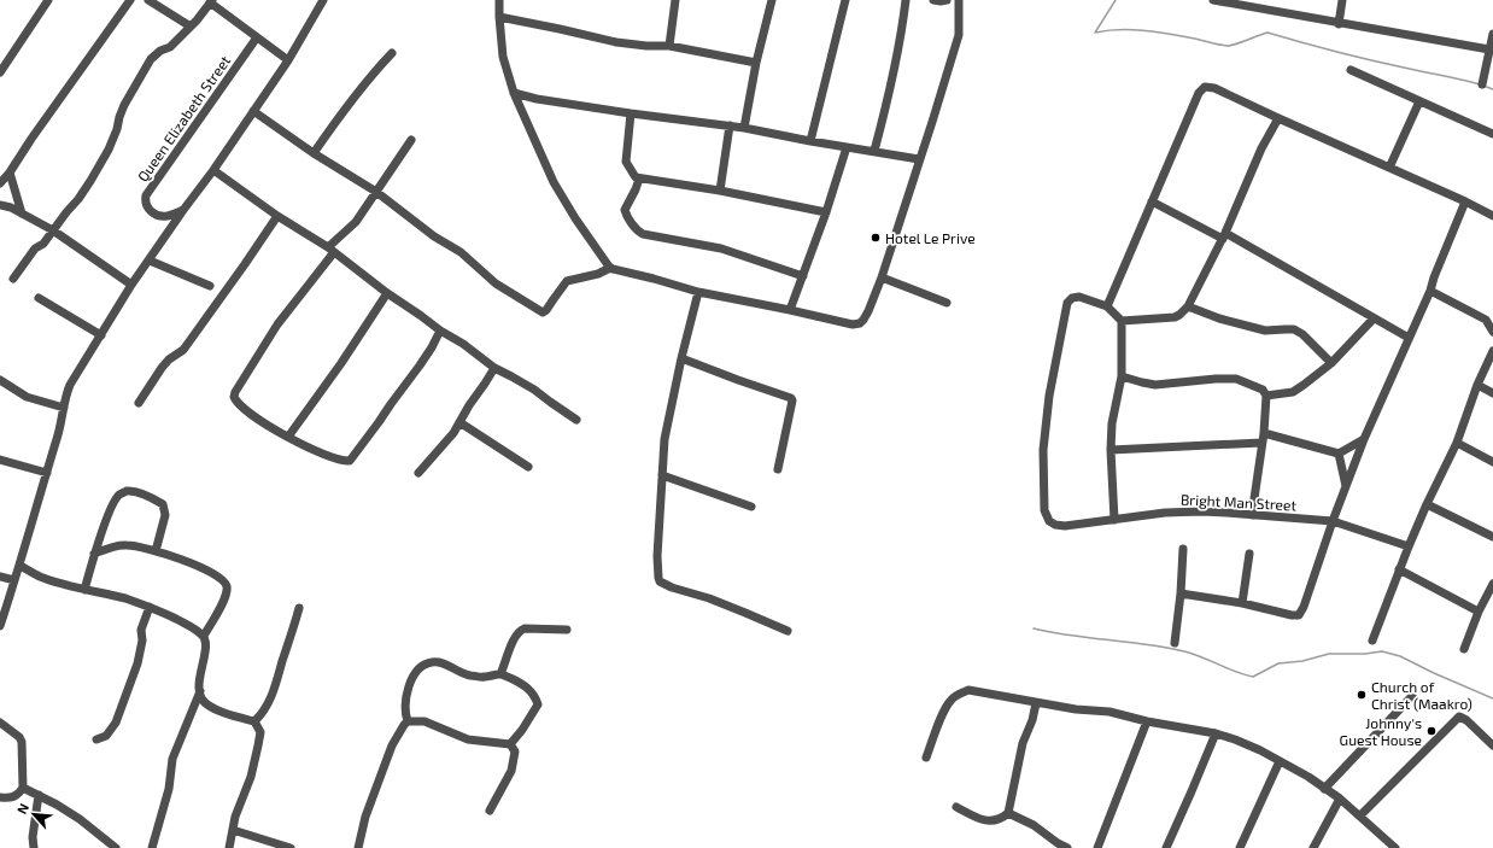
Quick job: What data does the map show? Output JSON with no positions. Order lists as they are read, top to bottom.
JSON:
{
  "streets": {
    "street": ["Queen Elizabeth Street", "Bright Man Street"]
  },
  "places": ["Hotel Le Prive", "Church of Christ (Maakro)", "Johnny's Guest House"],
  "north": "top left"
}
